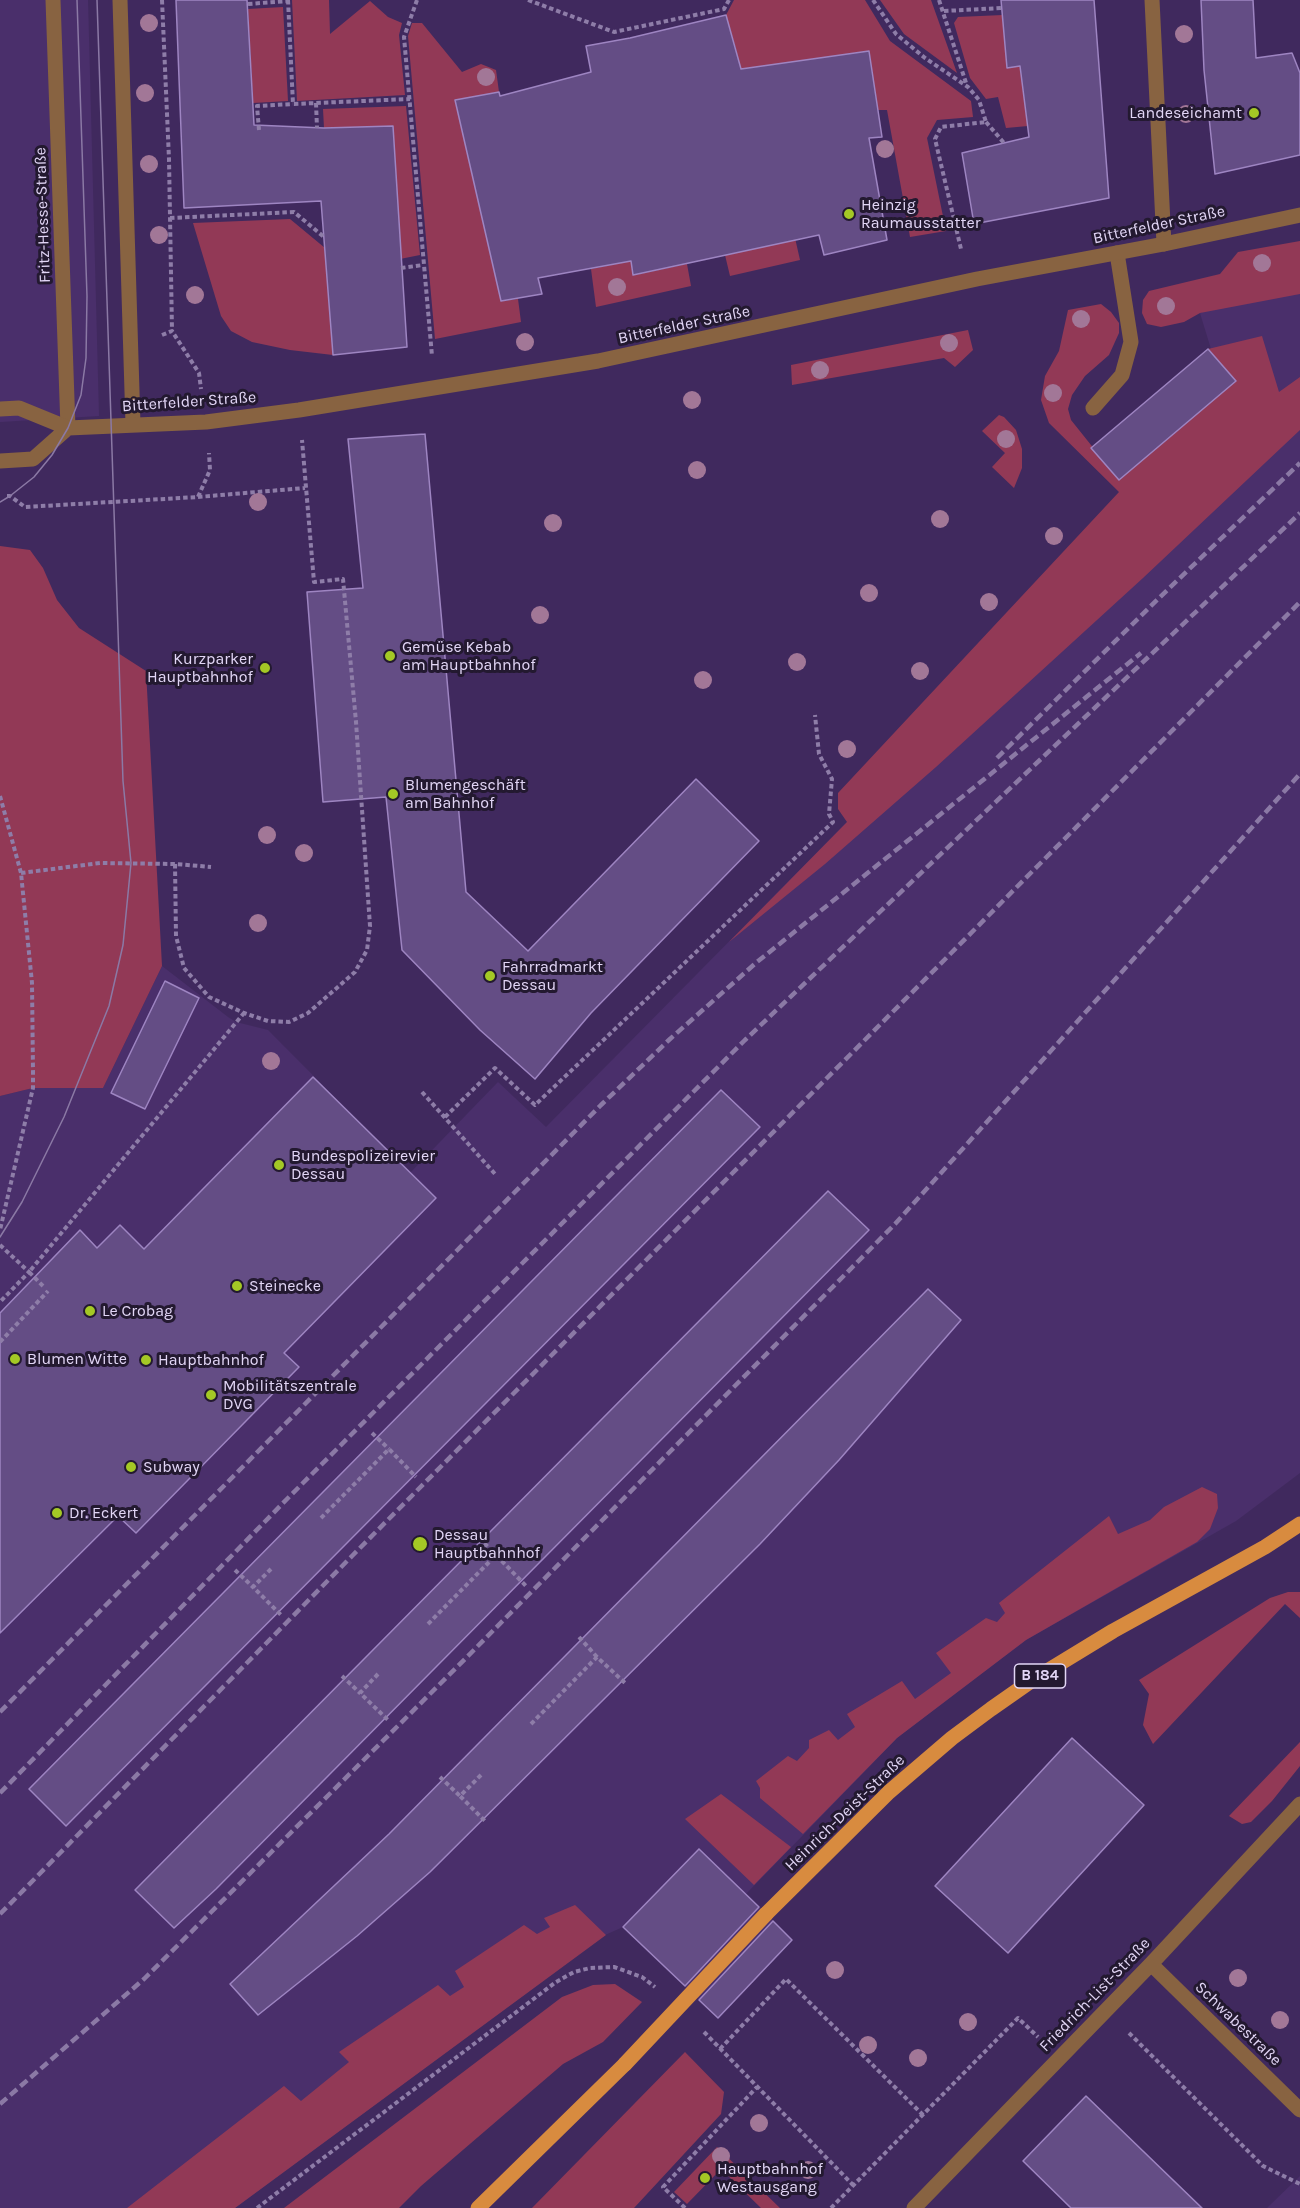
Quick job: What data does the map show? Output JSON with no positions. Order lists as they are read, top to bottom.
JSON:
{
  "streets": {
    "main road": ["B 184", "Heinrich-Deist-Straße"],
    "street": [
      "Fritz-Hesse-Straße",
      "Bitterfelder Straße",
      "Friedrich-List-Straße",
      "Schwabestraße"
    ]
  },
  "crossings": [
    ["Fritz-Hesse-Straße", "Bitterfelder Straße"],
    ["Friedrich-List-Straße", "Schwabestraße"]
  ],
  "places": [
    "Landeseichamt",
    "Heinzig Raumausstatter",
    "Gemüse Kebab am Hauptbahnhof",
    "Kurzparker Hauptbahnhof",
    "Blumengeschäft am Bahnhof",
    "Fahrradmarkt Dessau",
    "Bundespolizeirevier Dessau",
    "Steinecke",
    "Le Crobag",
    "Blumen Witte",
    "Hauptbahnhof",
    "Mobilitätszentrale DVG",
    "Subway",
    "Dr. Eckert",
    "Dessau Hauptbahnhof",
    "Hauptbahnhof Westausgang"
  ]
}
